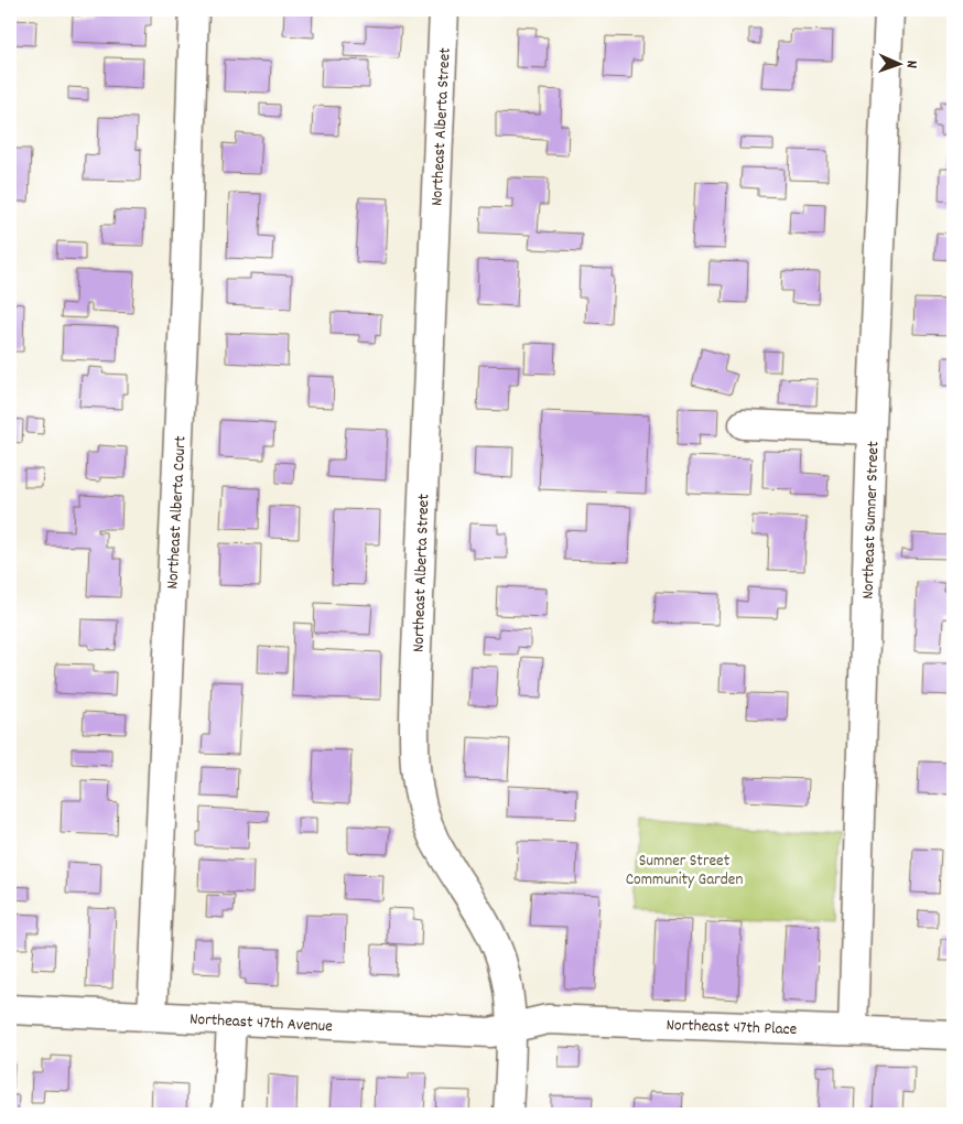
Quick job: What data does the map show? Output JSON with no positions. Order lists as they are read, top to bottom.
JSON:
{
  "streets": {
    "street": [
      "Northeast Alberta Street",
      "Northeast Alberta Court",
      "Northeast Sumner Street",
      "Northeast 47th Avenue",
      "Northeast 47th Place"
    ]
  },
  "crossings": [
    ["Northeast Alberta Street", "Northeast 47th Avenue"],
    ["Northeast Alberta Street", "Northeast 47th Place"],
    ["Northeast Alberta Court", "Northeast 47th Avenue"],
    ["Northeast Sumner Street", "Northeast 47th Place"],
    ["Northeast 47th Avenue", "Northeast 47th Place"]
  ],
  "parks": ["Sumner Street Community Garden"],
  "north": "right"
}
